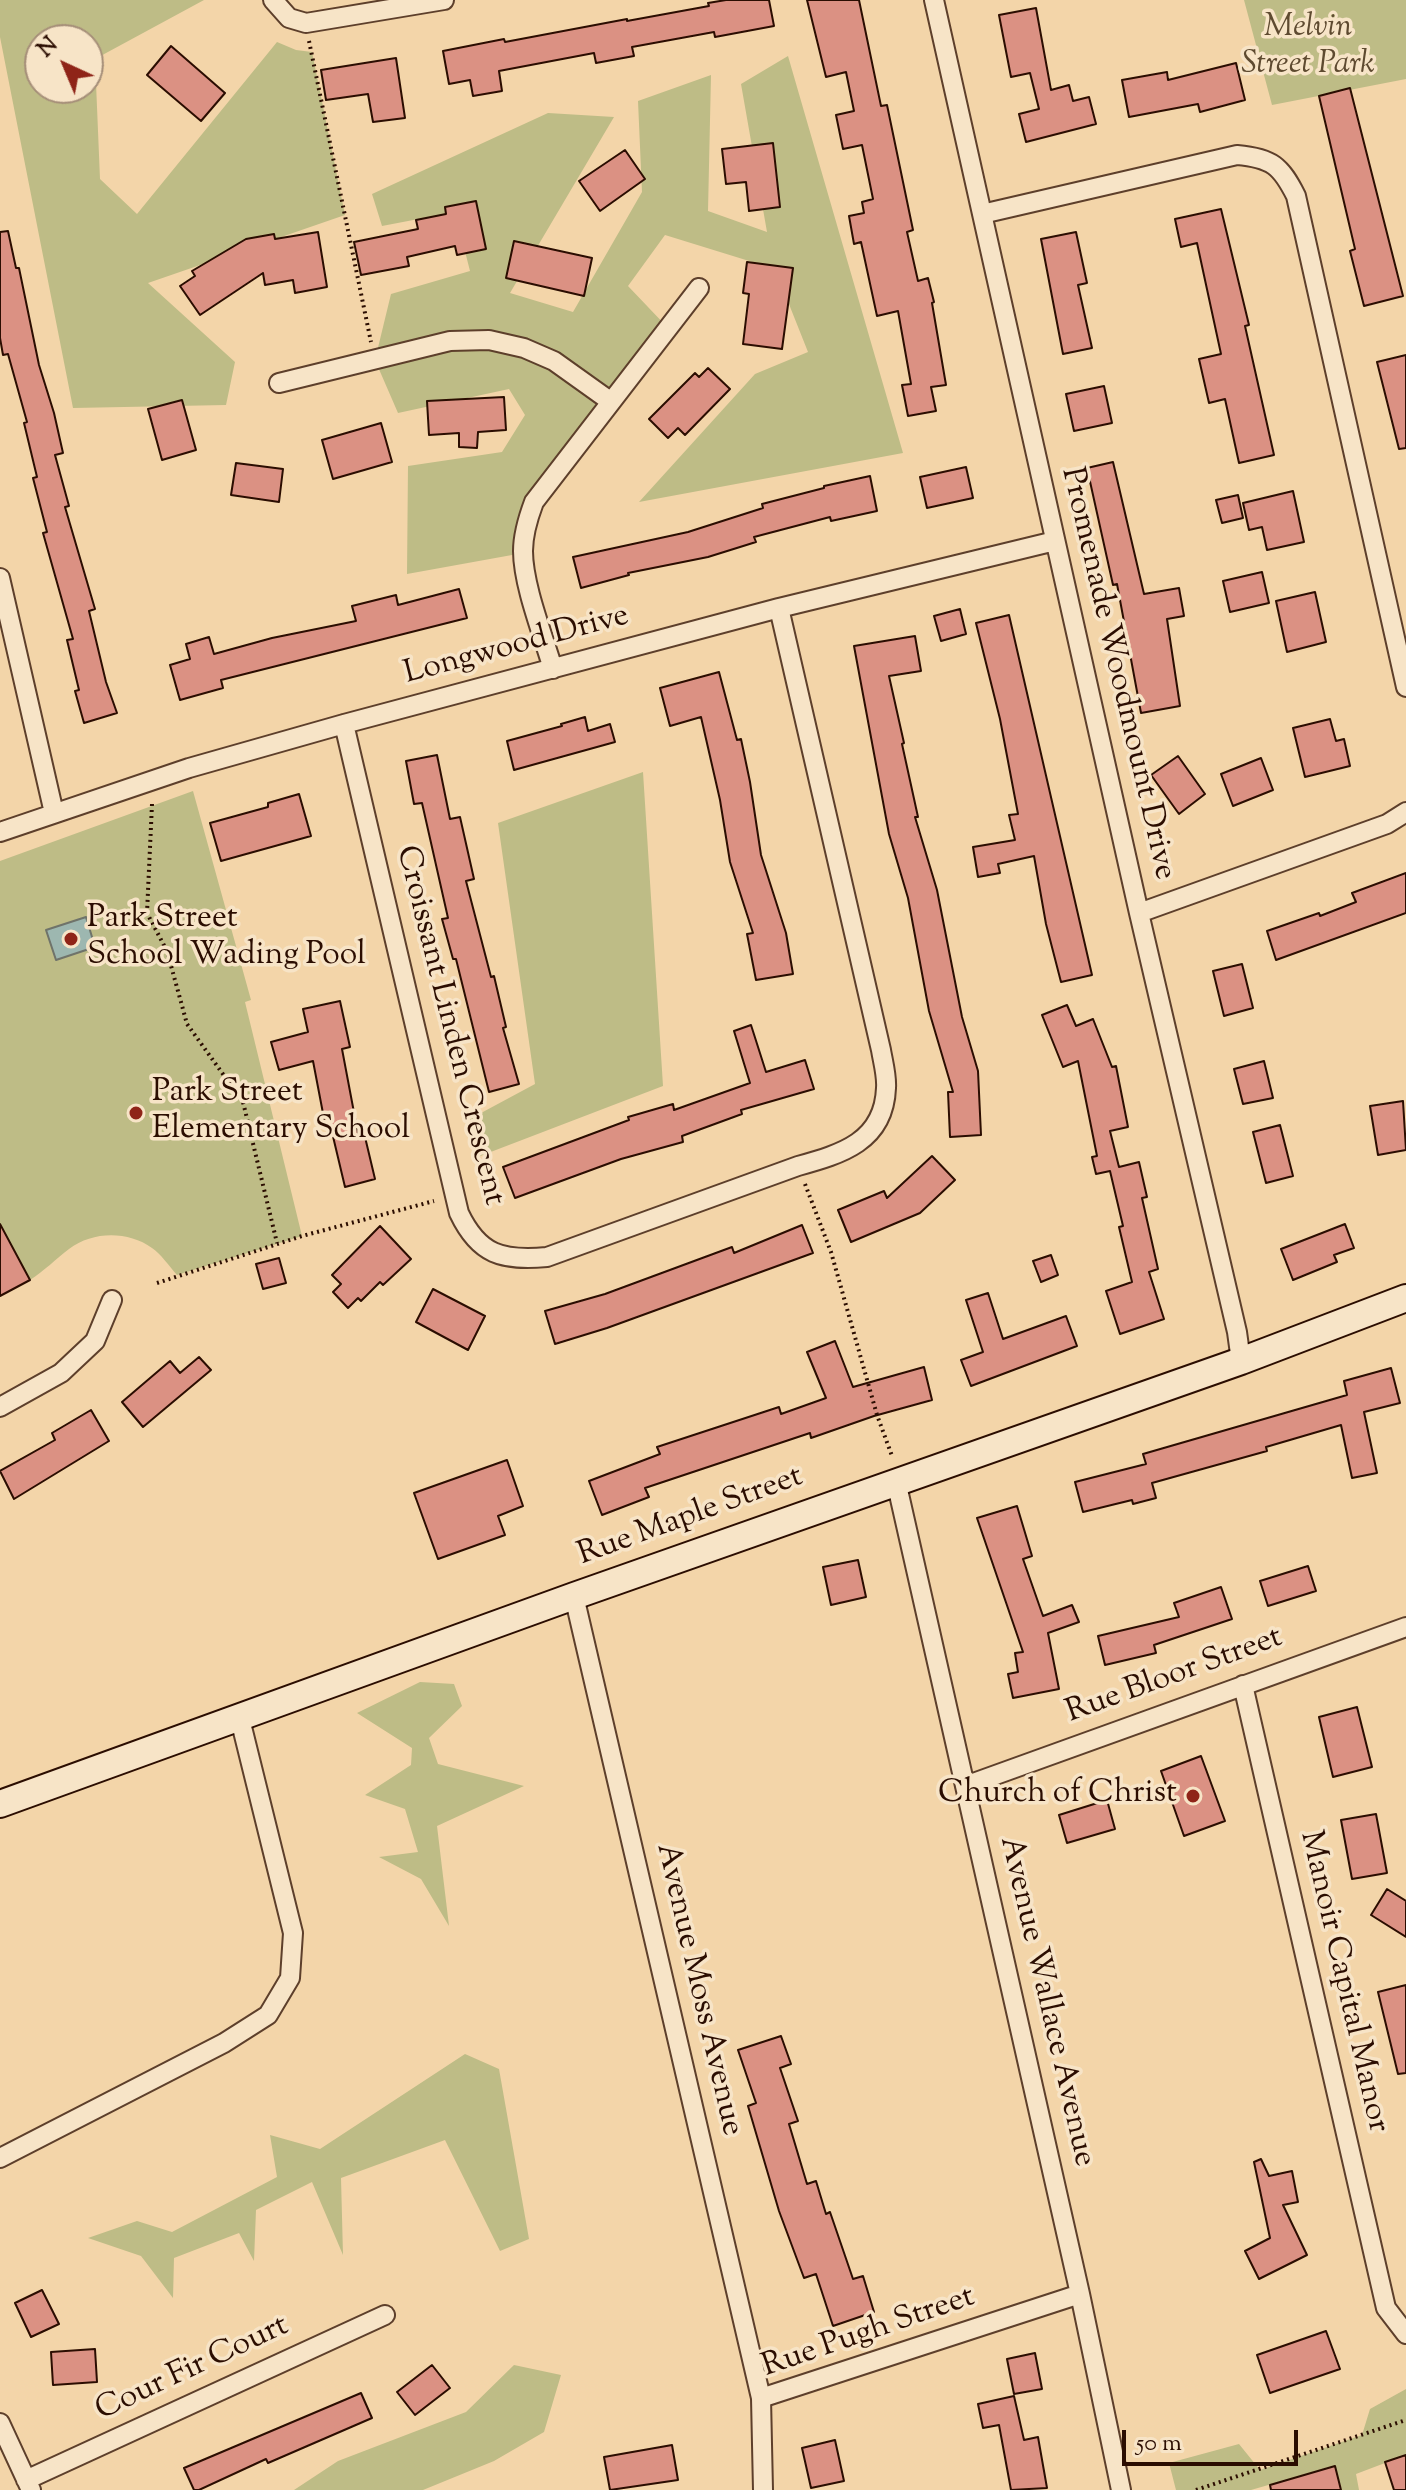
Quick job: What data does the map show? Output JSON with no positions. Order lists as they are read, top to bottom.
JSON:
{
  "streets": {
    "street": [
      "Longwood Drive",
      "Promenade Woodmount Drive",
      "Croissant Linden Crescent",
      "Rue Maple Street",
      "Rue Bloor Street",
      "Manoir Capital Manor",
      "Avenue Moss Avenue",
      "Avenue Wallace Avenue",
      "Rue Pugh Street",
      "Cour Fir Court"
    ]
  },
  "crossings": [
    ["Longwood Drive", "Promenade Woodmount Drive"],
    ["Longwood Drive", "Croissant Linden Crescent"],
    ["Promenade Woodmount Drive", "Rue Maple Street"],
    ["Rue Maple Street", "Avenue Moss Avenue"],
    ["Rue Maple Street", "Avenue Wallace Avenue"],
    ["Rue Bloor Street", "Manoir Capital Manor"],
    ["Rue Bloor Street", "Avenue Wallace Avenue"],
    ["Avenue Moss Avenue", "Rue Pugh Street"],
    ["Avenue Wallace Avenue", "Rue Pugh Street"]
  ],
  "parks": ["Melvin Street Park"],
  "places": ["Park Street School Wading Pool", "Park Street Elementary School", "Church of Christ"],
  "scale_bar": "50 m",
  "north": "top left"
}
